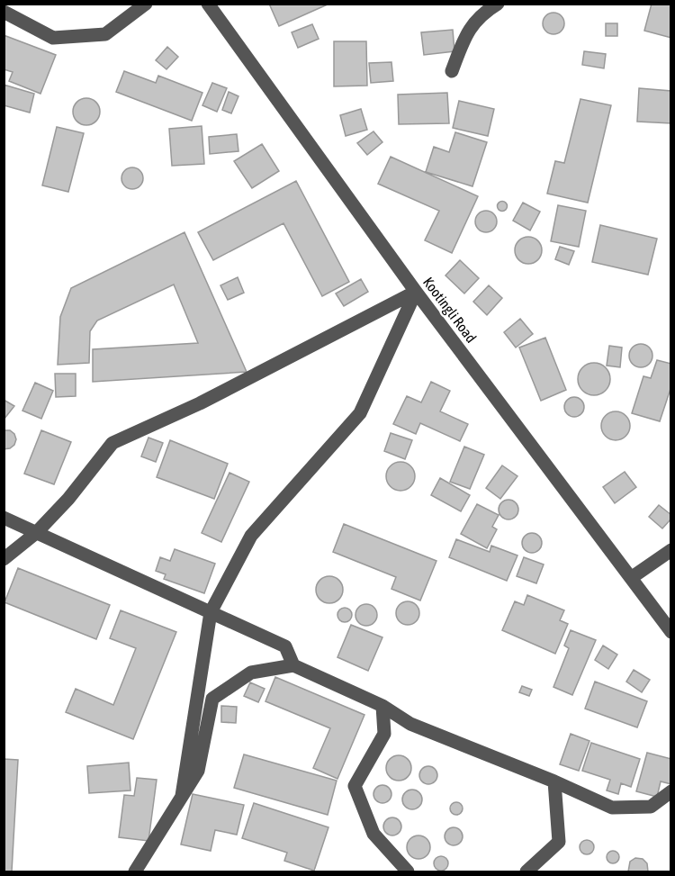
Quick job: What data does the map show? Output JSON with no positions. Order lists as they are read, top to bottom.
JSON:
{
  "streets": {
    "street": ["Kootingli Road"]
  }
}
